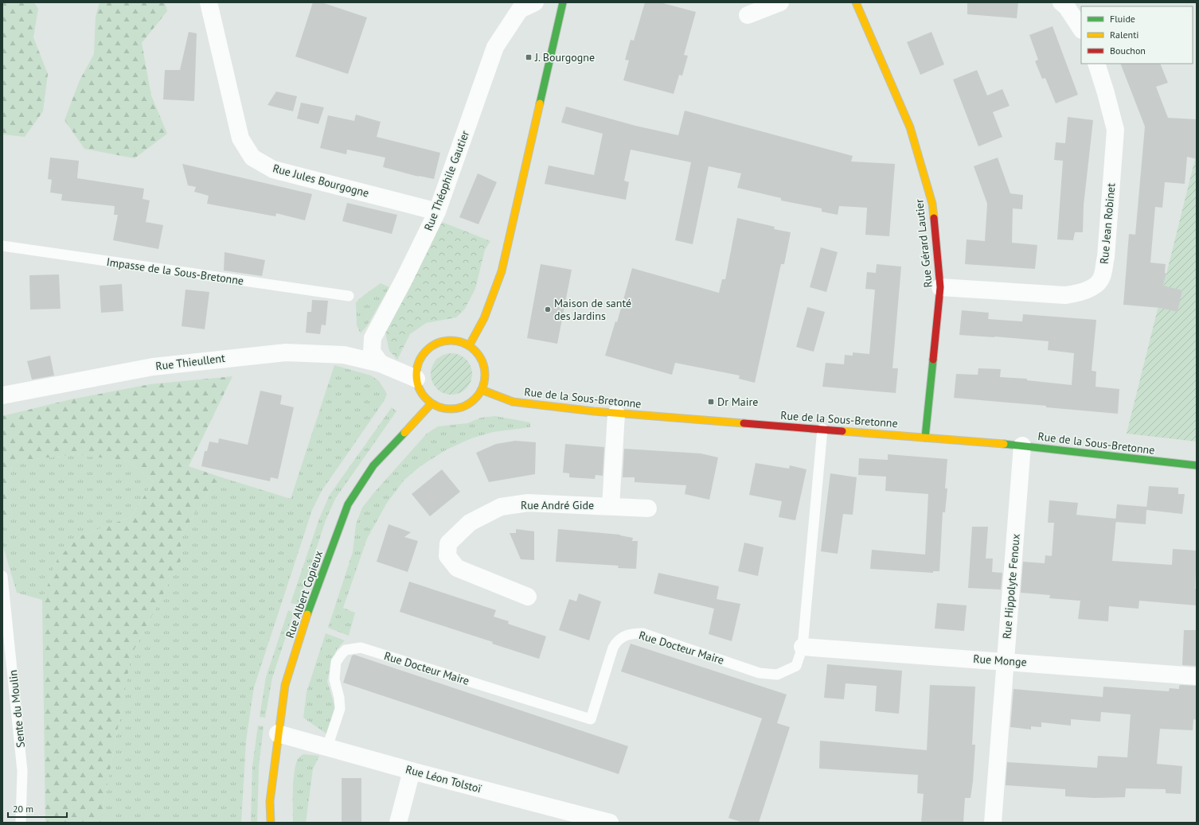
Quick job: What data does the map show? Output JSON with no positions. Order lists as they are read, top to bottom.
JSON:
{
  "streets": {
    "street": [
      "Rue Jules Bourgogne",
      "Rue Théophile Gautier",
      "Rue Jean Robinet",
      "Rue Gérard Lautier",
      "Rue Thieullent",
      "Rue de la Sous-Bretonne",
      "Rue André Gide",
      "Rue Hippolyte Fenoux",
      "Rue Albert Copieux",
      "Rue Monge",
      "Rue Léon Tolstoï"
    ],
    "lane": ["Impasse de la Sous-Bretonne", "Rue Docteur Maire", "Sente du Moulin"]
  },
  "crossings": [
    ["Rue Jules Bourgogne", "Rue Théophile Gautier"],
    ["Rue Théophile Gautier", "Rue Thieullent"],
    ["Rue Jean Robinet", "Rue Gérard Lautier"],
    ["Rue Gérard Lautier", "Rue de la Sous-Bretonne"],
    ["Rue de la Sous-Bretonne", "Rue André Gide"],
    ["Rue de la Sous-Bretonne", "Rue Hippolyte Fenoux"],
    ["Rue de la Sous-Bretonne", "Rue Albert Copieux"],
    ["Rue de la Sous-Bretonne", "Rue Docteur Maire"],
    ["Rue Hippolyte Fenoux", "Rue Monge"],
    ["Rue Albert Copieux", "Rue Léon Tolstoï"],
    ["Rue Docteur Maire", "Rue Monge"],
    ["Rue Docteur Maire", "Rue Léon Tolstoï"]
  ],
  "places": {
    "transit": ["J. Bourgogne", "Dr Maire"],
    "other": ["Maison de santé des Jardins"]
  },
  "legend": ["Fluide", "Ralenti", "Bouchon"],
  "scale_bar": "20 m"
}
